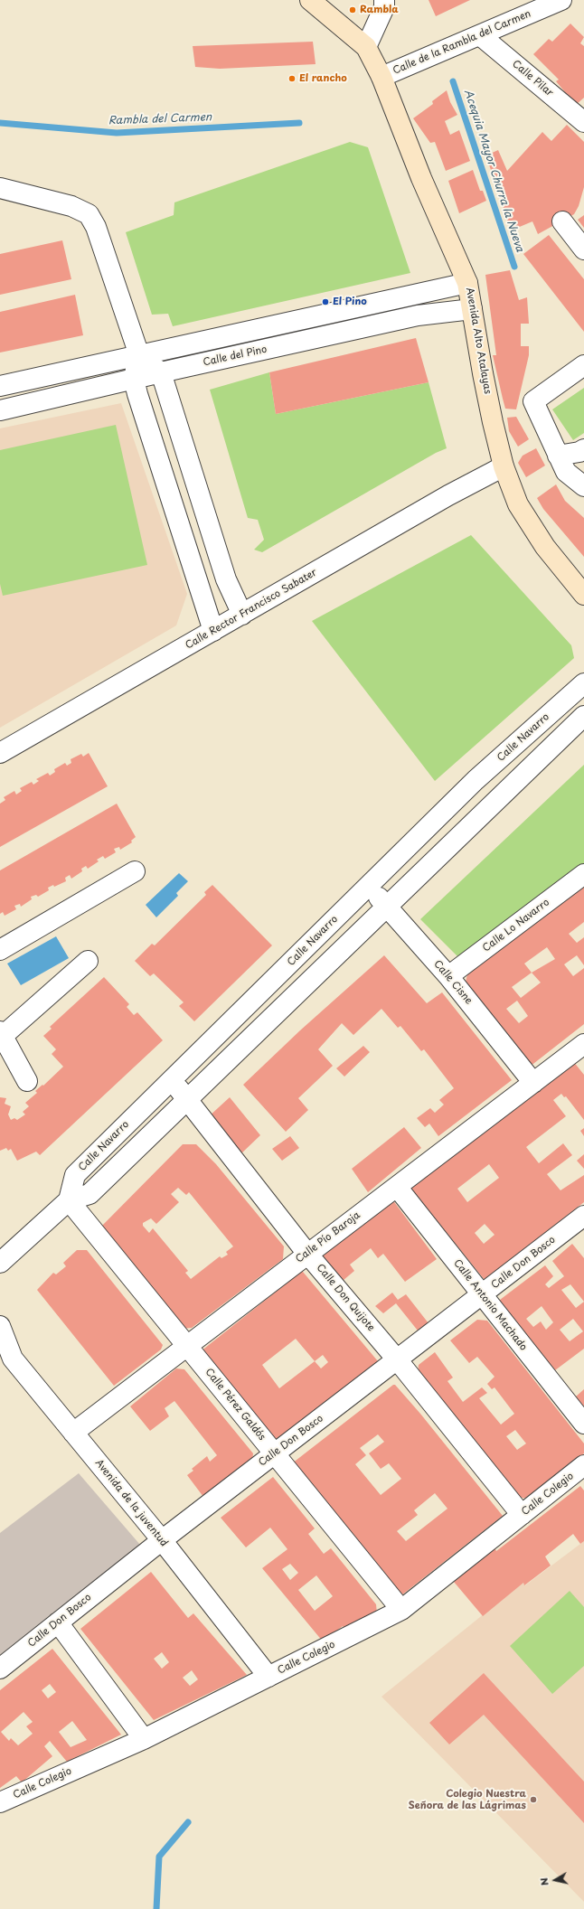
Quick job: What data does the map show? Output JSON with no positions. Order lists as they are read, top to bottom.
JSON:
{
  "streets": {
    "main road": ["Avenida Alto Atalayas"],
    "street": [
      "Calle de la Rambla del Carmen",
      "Calle Pilar",
      "Calle del Pino",
      "Calle Rector Francisco Sabater",
      "Calle Navarro",
      "Calle Lo Navarro",
      "Calle Cisne",
      "Calle Pío Baroja",
      "Calle Don Bosco",
      "Calle Don Quijote",
      "Calle Antonio Machado",
      "Calle Pérez Galdós",
      "Calle Colegio",
      "Avenida de la juventud"
    ]
  },
  "crossings": [
    ["Calle de la Rambla del Carmen", "Calle Pilar"],
    ["Calle de la Rambla del Carmen", "Avenida Alto Atalayas"],
    ["Avenida Alto Atalayas", "Calle del Pino"],
    ["Avenida Alto Atalayas", "Calle Rector Francisco Sabater"],
    ["Calle Navarro", "Calle Cisne"],
    ["Calle Navarro", "Calle Don Quijote"],
    ["Calle Navarro", "Calle Pérez Galdós"],
    ["Calle Lo Navarro", "Calle Cisne"],
    ["Calle Cisne", "Calle Pío Baroja"],
    ["Calle Pío Baroja", "Calle Don Quijote"],
    ["Calle Pío Baroja", "Calle Antonio Machado"],
    ["Calle Pío Baroja", "Calle Pérez Galdós"],
    ["Calle Pío Baroja", "Avenida de la juventud"],
    ["Calle Don Bosco", "Calle Don Quijote"],
    ["Calle Don Bosco", "Calle Antonio Machado"],
    ["Calle Don Bosco", "Calle Pérez Galdós"],
    ["Calle Don Bosco", "Avenida de la juventud"],
    ["Calle Don Quijote", "Calle Colegio"],
    ["Calle Pérez Galdós", "Calle Colegio"],
    ["Calle Colegio", "Avenida de la juventud"]
  ],
  "water": ["Rambla del Carmen", "Acequia Mayor Churra la Nueva"],
  "places": [
    "Rambla",
    "El rancho",
    "El Pino",
    "Colegio Nuestra Señora de las Lágrimas"
  ],
  "north": "left"
}
